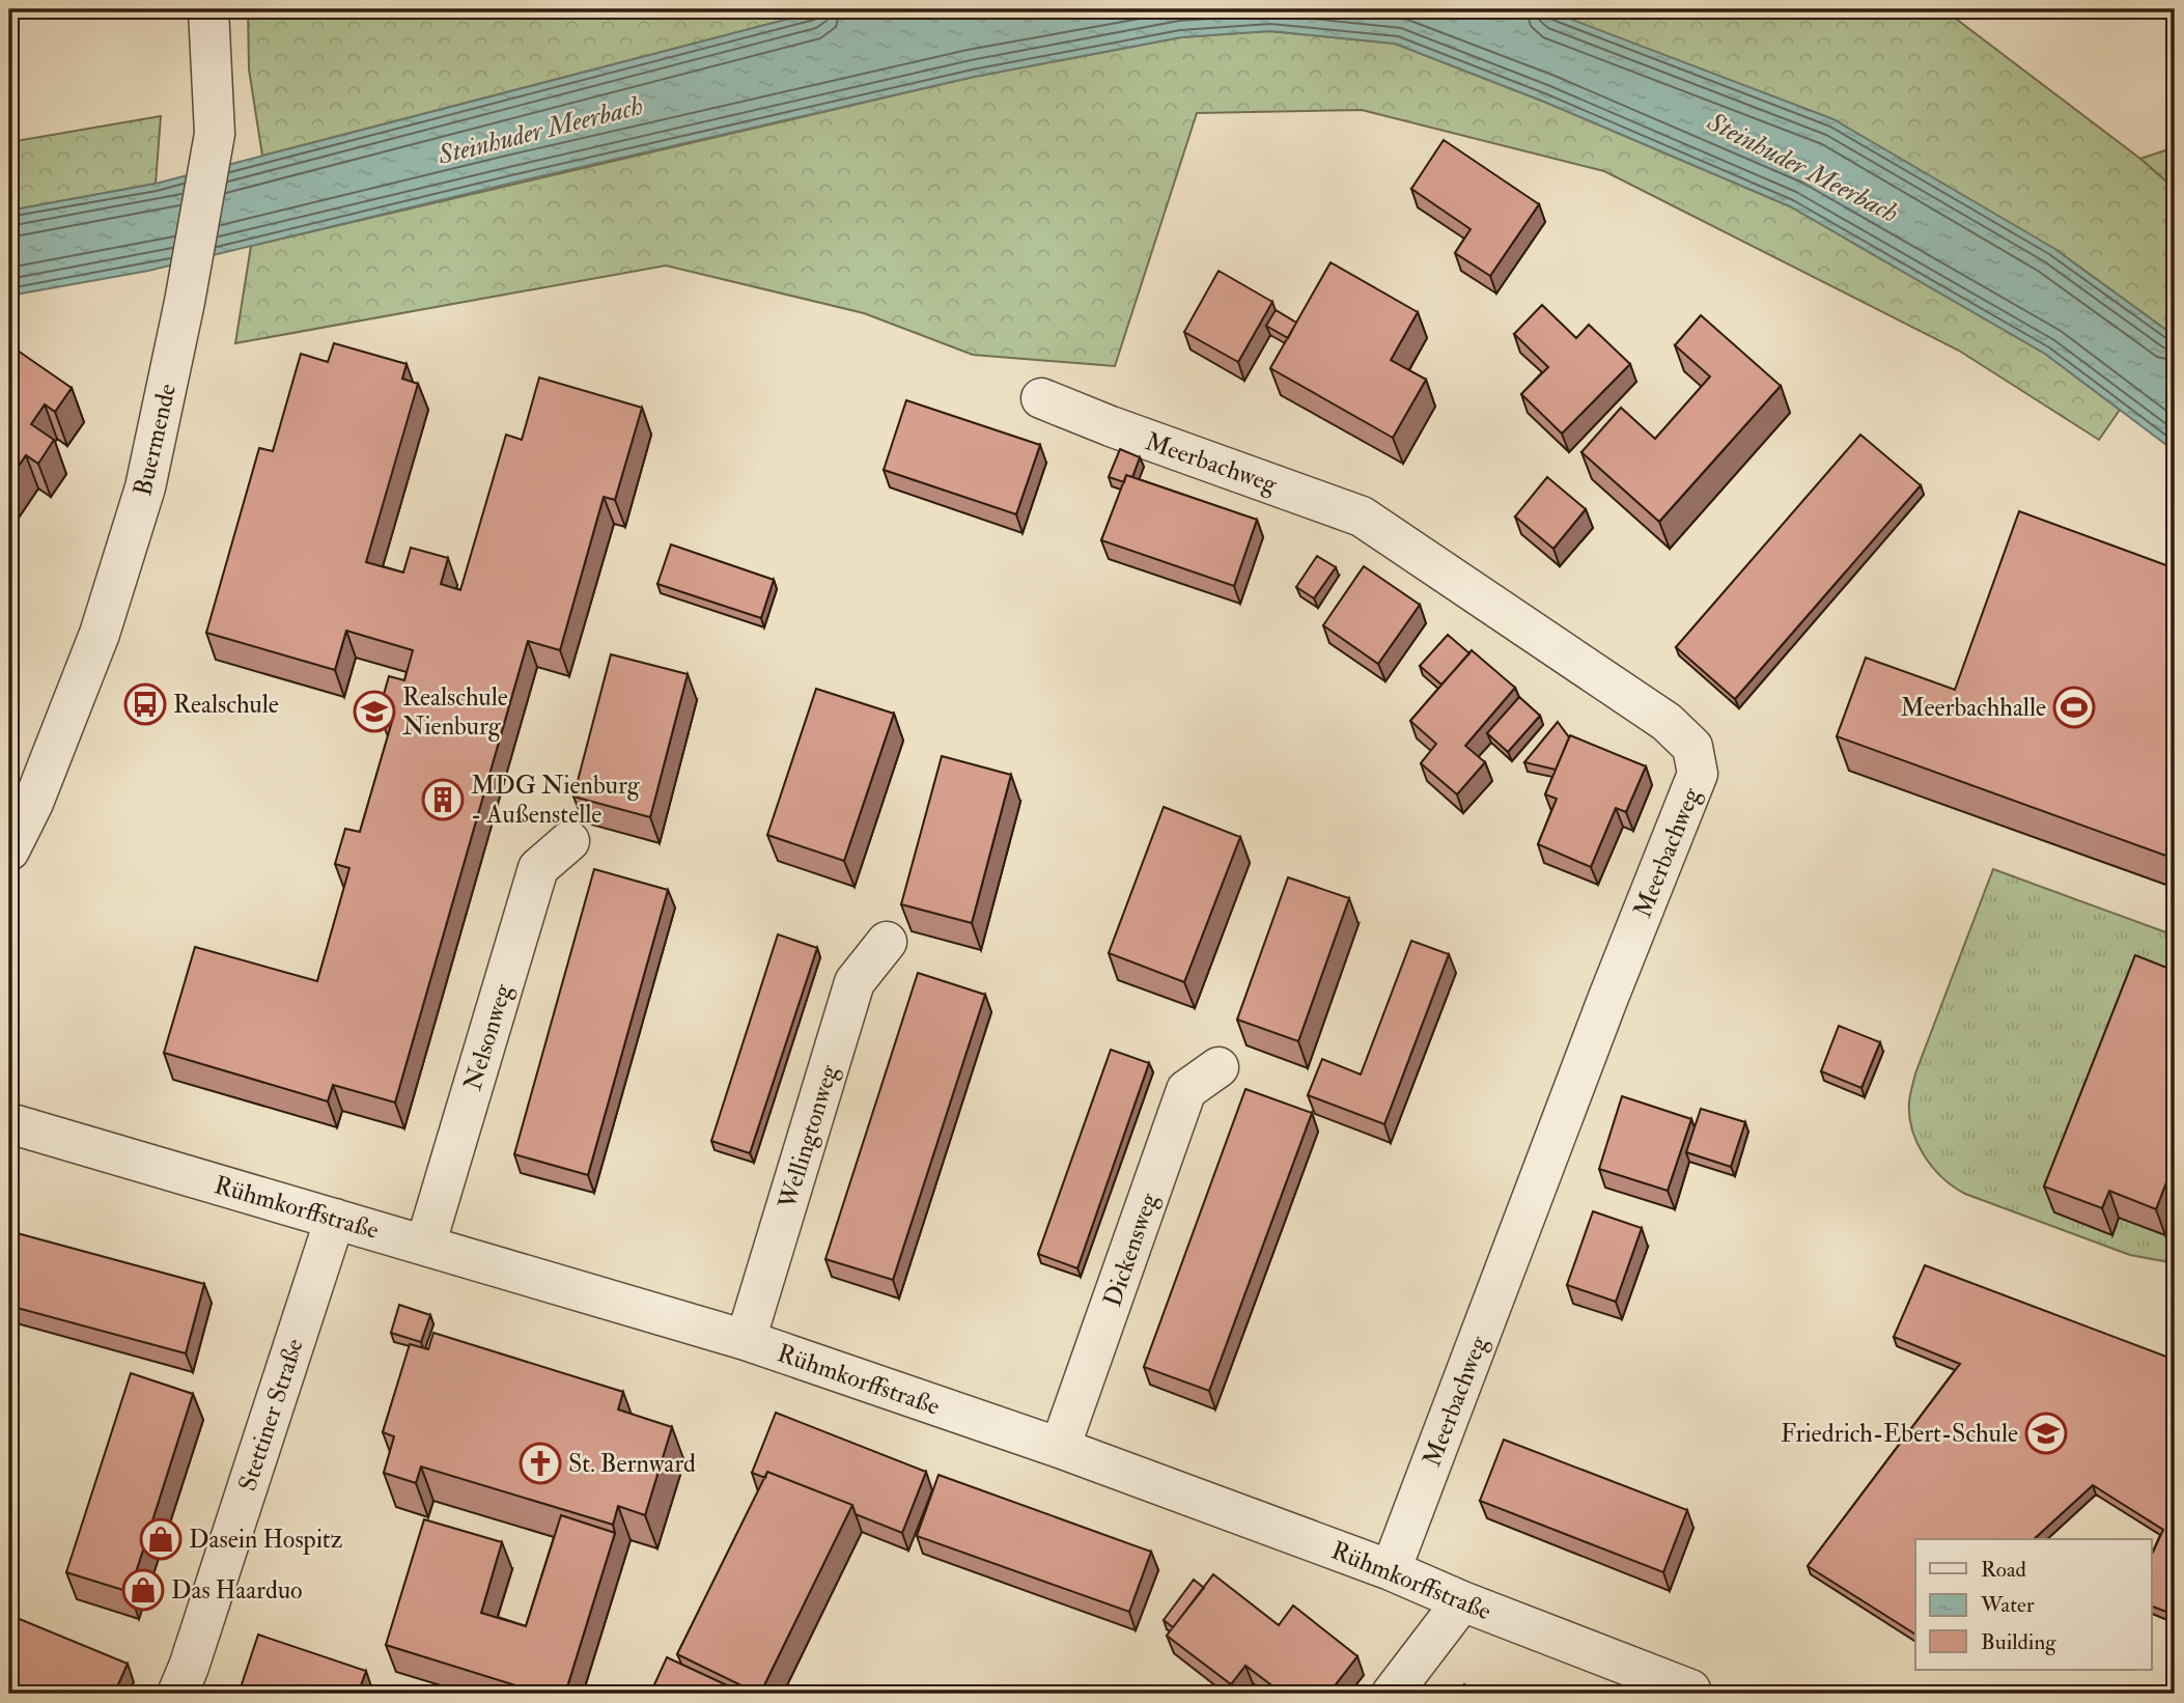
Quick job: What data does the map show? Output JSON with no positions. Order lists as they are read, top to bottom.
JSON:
{
  "streets": {
    "street": [
      "Buermende",
      "Meerbachweg",
      "Nelsonweg",
      "Wellingtonweg",
      "Rühmkorffstraße",
      "Dickensweg",
      "Stettiner Straße"
    ]
  },
  "crossings": [
    ["Meerbachweg", "Rühmkorffstraße"],
    ["Nelsonweg", "Rühmkorffstraße"],
    ["Wellingtonweg", "Rühmkorffstraße"],
    ["Rühmkorffstraße", "Dickensweg"],
    ["Rühmkorffstraße", "Stettiner Straße"]
  ],
  "water": ["Steinhuder Meerbach"],
  "places": {
    "bus stop": ["Realschule"],
    "sports": ["Meerbachhalle"],
    "school or university": ["Realschule Nienburg", "Friedrich-Ebert-Schule"],
    "building": ["MDG Nienburg - Außenstelle"],
    "church": ["St. Bernward"],
    "shop": ["Dasein Hospitz", "Das Haarduo"]
  },
  "legend": ["Road", "Water", "Building"]
}
